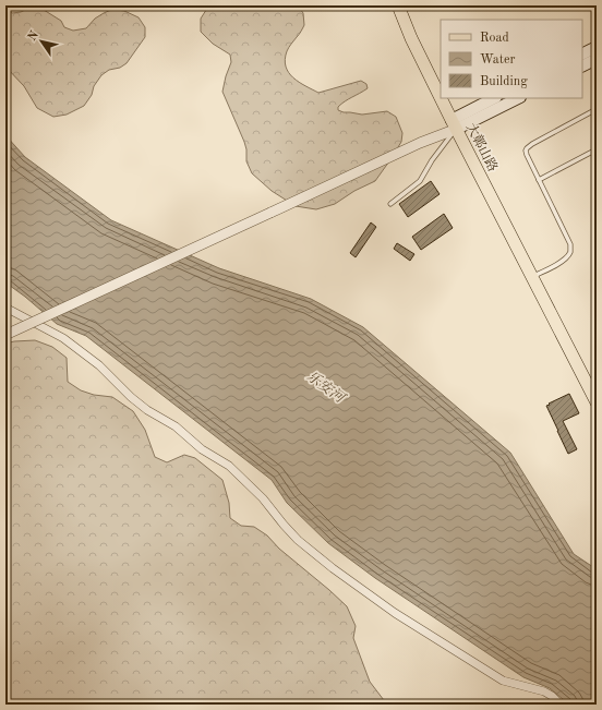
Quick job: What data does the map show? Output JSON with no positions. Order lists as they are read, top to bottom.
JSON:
{
  "streets": {
    "main road": ["大鄣山路"]
  },
  "water": ["乐安河"],
  "legend": ["Road", "Water", "Building"],
  "north": "top left"
}
